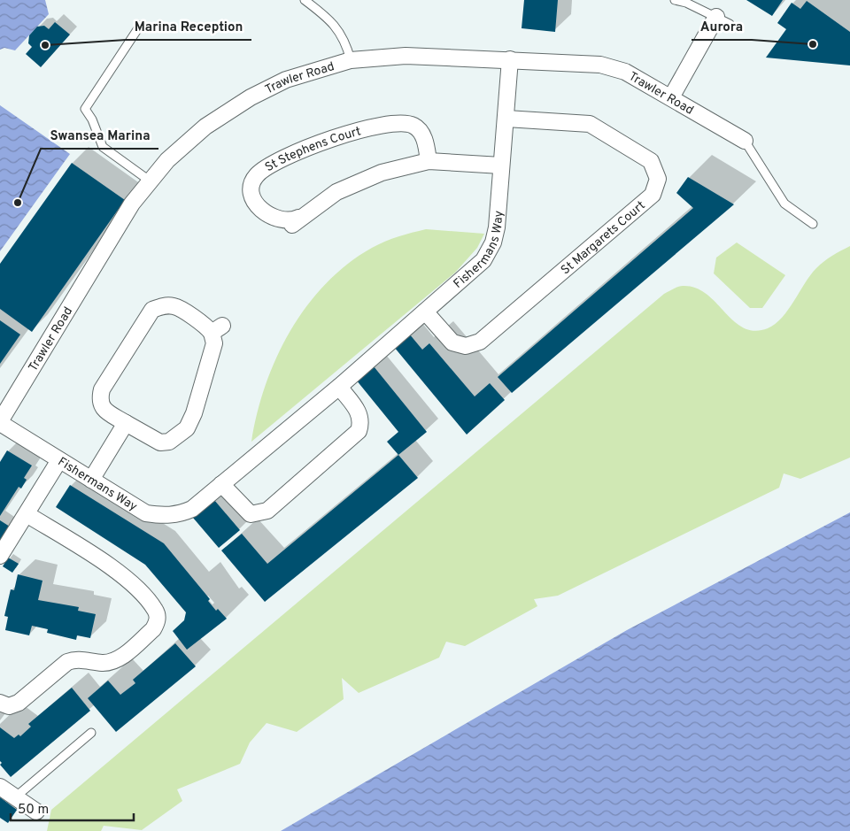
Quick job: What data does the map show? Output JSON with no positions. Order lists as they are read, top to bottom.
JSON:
{
  "streets": {
    "street": [
      "Trawler Road",
      "St Stephens Court",
      "St Margarets Court",
      "Fishermans Way"
    ]
  },
  "crossings": [
    ["Trawler Road", "Fishermans Way"],
    ["St Stephens Court", "Fishermans Way"],
    ["St Margarets Court", "Fishermans Way"]
  ],
  "places": ["Aurora", "Marina Reception", "Swansea Marina"],
  "scale_bar": "50 m"
}
